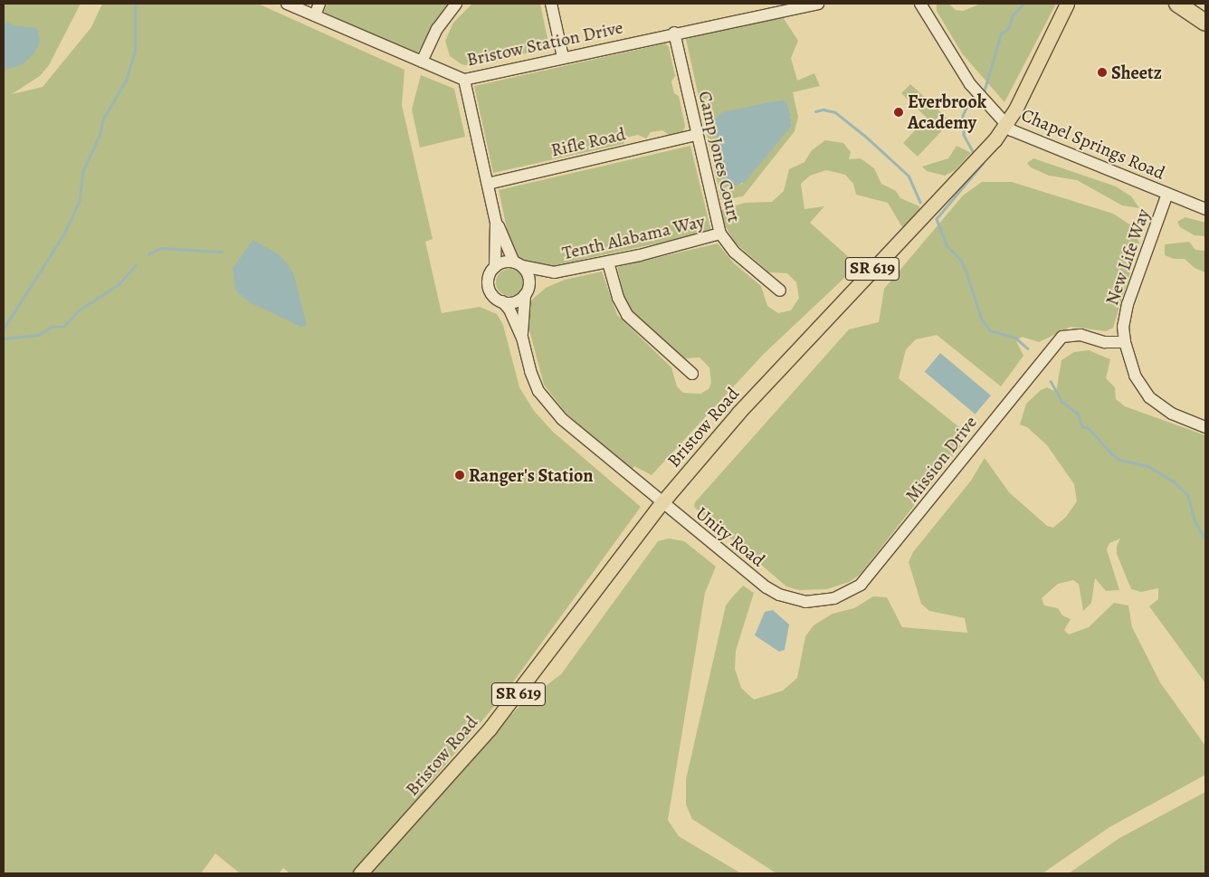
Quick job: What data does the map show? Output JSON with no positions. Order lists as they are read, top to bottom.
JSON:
{
  "streets": {
    "main road": ["SR 619", "Bristow Road"],
    "street": [
      "Bristow Station Drive",
      "Rifle Road",
      "Chapel Springs Road",
      "Camp Jones Court",
      "Tenth Alabama Way",
      "New Life Way",
      "Mission Drive",
      "Unity Road"
    ]
  },
  "crossings": [
    ["Bristow Station Drive", "Camp Jones Court"],
    ["Rifle Road", "Camp Jones Court"],
    ["Chapel Springs Road", "New Life Way"],
    ["Chapel Springs Road", "Bristow Road"],
    ["Camp Jones Court", "Tenth Alabama Way"],
    ["New Life Way", "Mission Drive"],
    ["Bristow Road", "Unity Road"],
    ["Mission Drive", "Unity Road"]
  ],
  "places": ["Sheetz", "Everbrook Academy", "Ranger's Station"]
}
